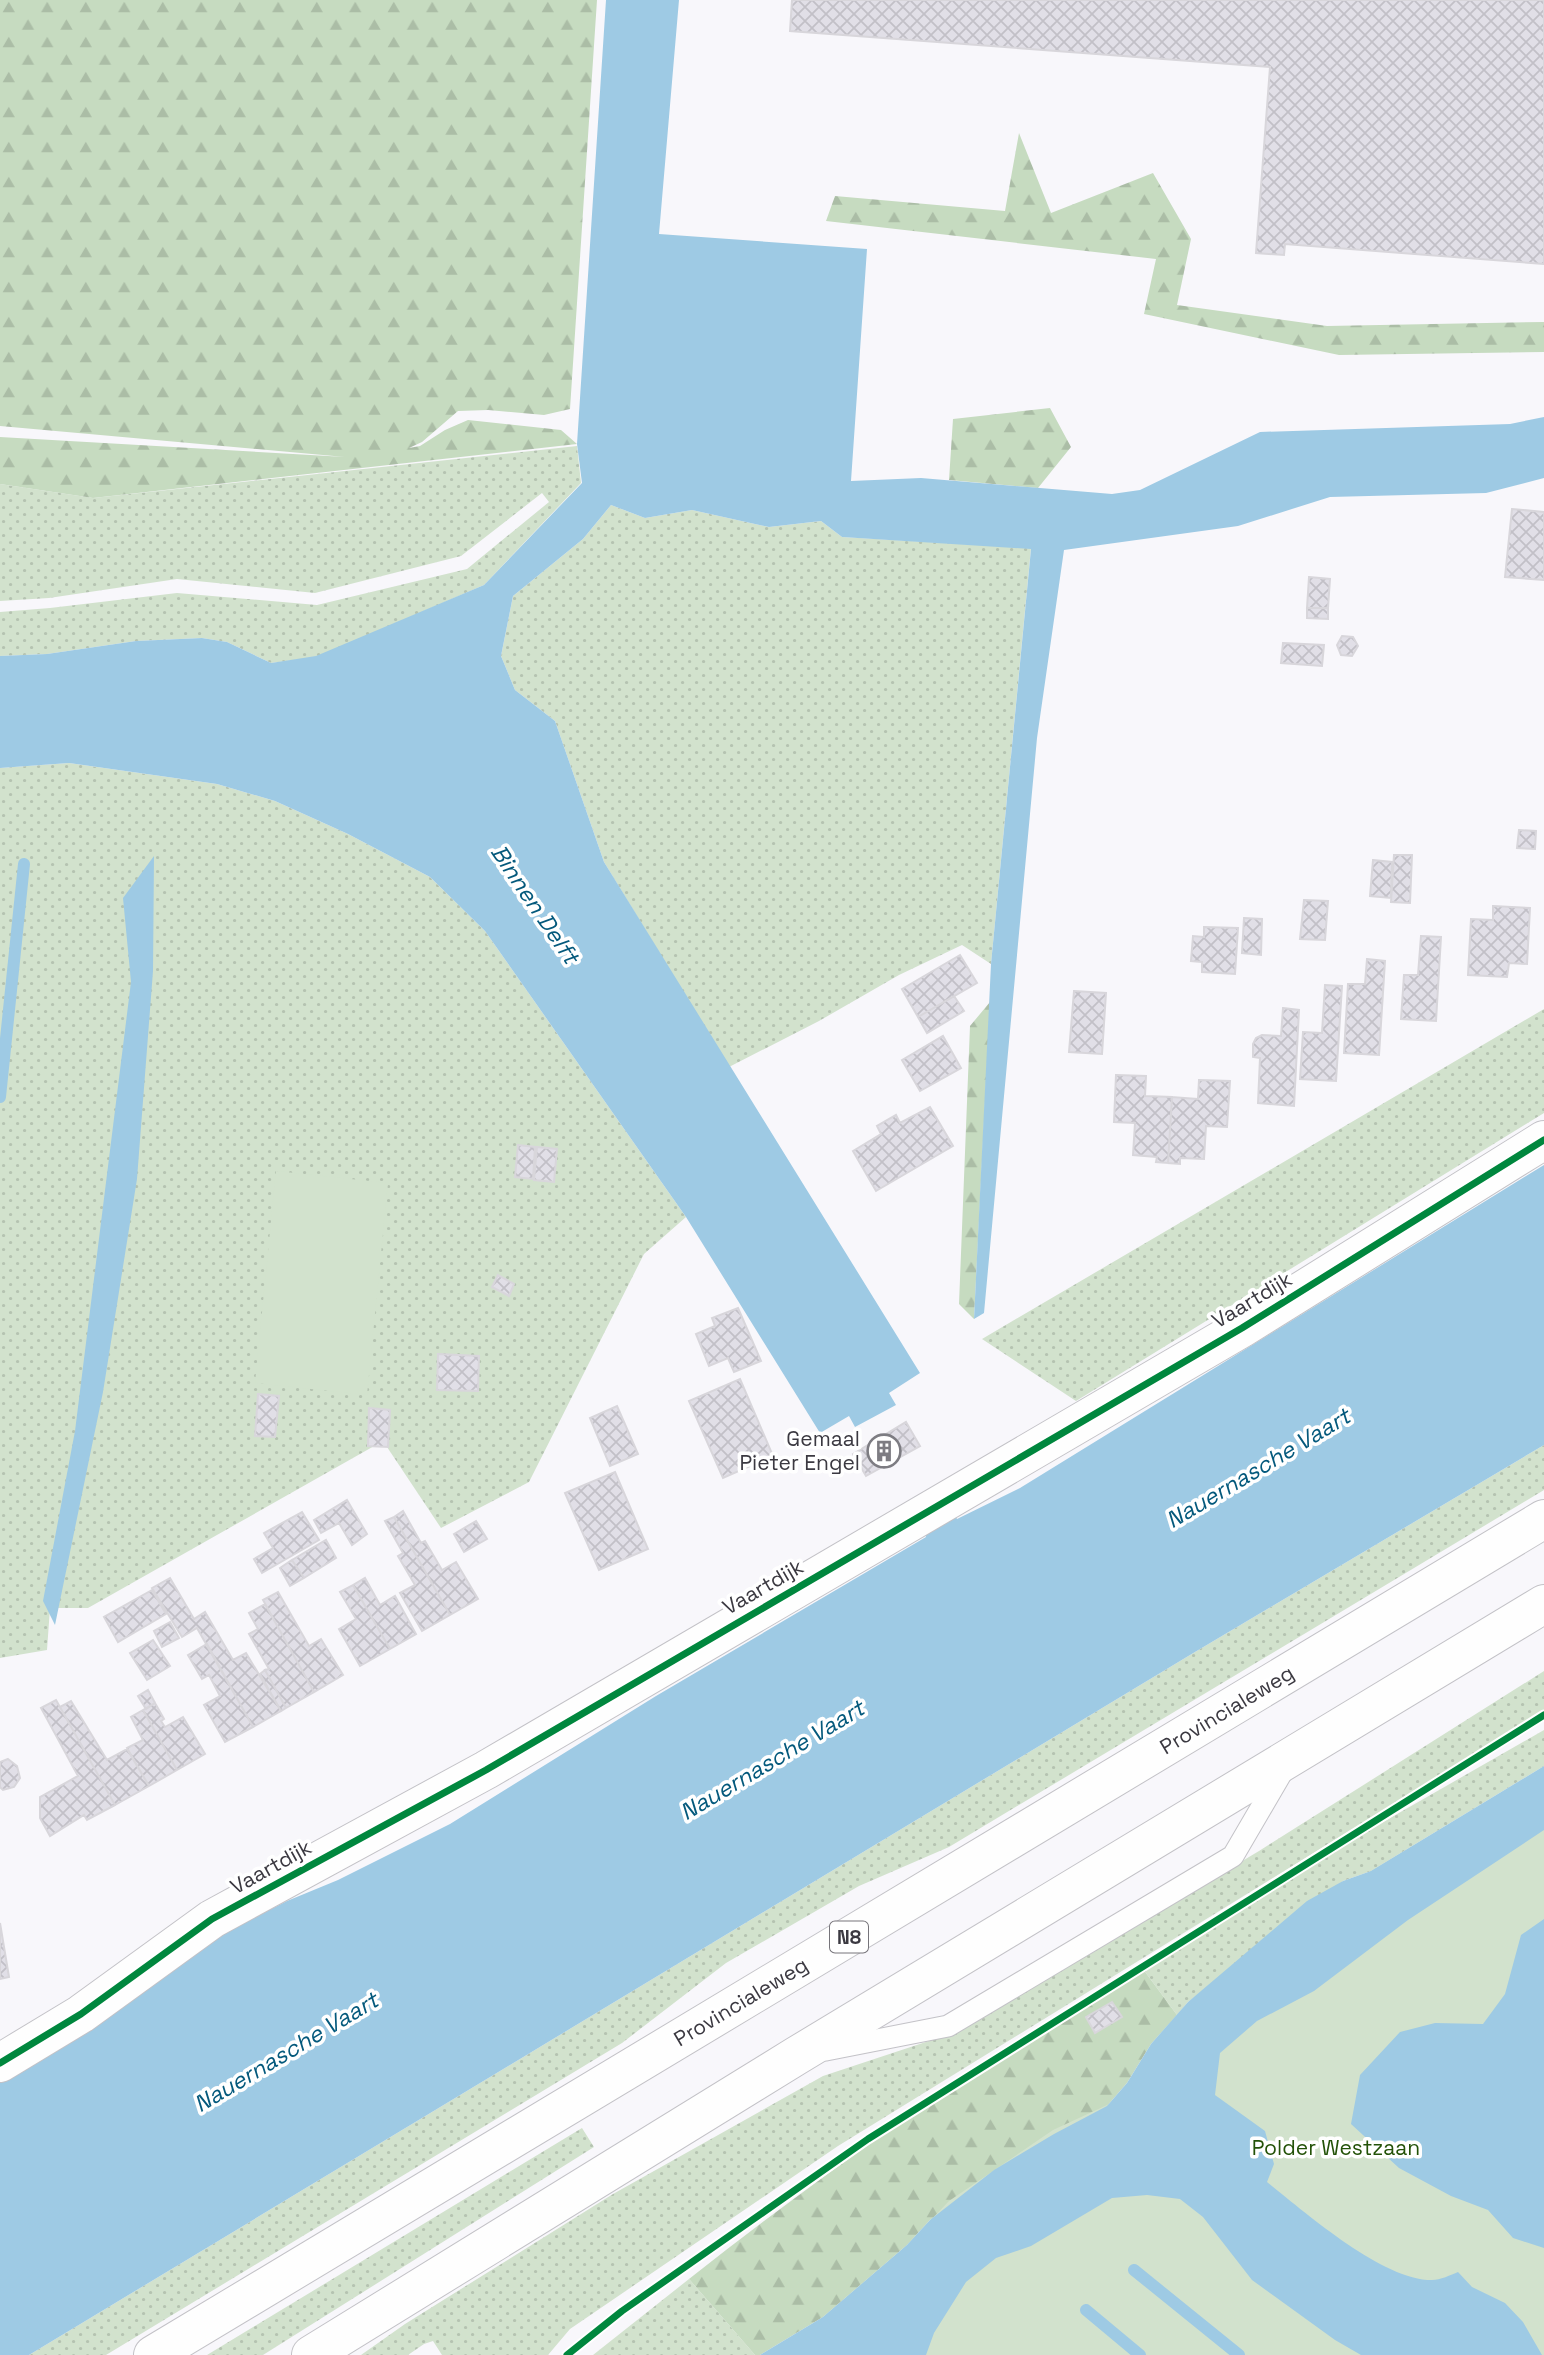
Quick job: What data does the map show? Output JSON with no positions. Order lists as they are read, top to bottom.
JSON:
{
  "streets": {
    "main road": ["Vaartdijk", "Provincialeweg", "N8"]
  },
  "water": ["Binnen Delft", "Nauernasche Vaart"],
  "parks": ["Polder Westzaan"],
  "places": {
    "building": ["Gemaal Pieter Engel"]
  }
}
